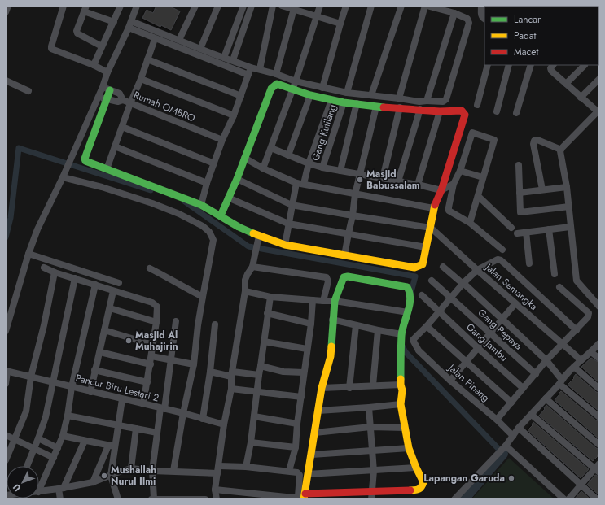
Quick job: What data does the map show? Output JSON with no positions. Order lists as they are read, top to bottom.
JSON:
{
  "streets": {
    "street": [
      "Rumah OMBRO",
      "Gang Kutilang",
      "Jalan Semangka",
      "Gang Pepaya",
      "Gang Jambu",
      "Jalan Pinang",
      "Pancur Biru Lestari 2"
    ]
  },
  "places": [
    "Masjid Babussalam",
    "Masjid Al Muhajirin",
    "Mushallah Nurul Ilmi",
    "Lapangan Garuda"
  ],
  "legend": ["Lancar", "Padat", "Macet"],
  "north": "bottom left"
}
